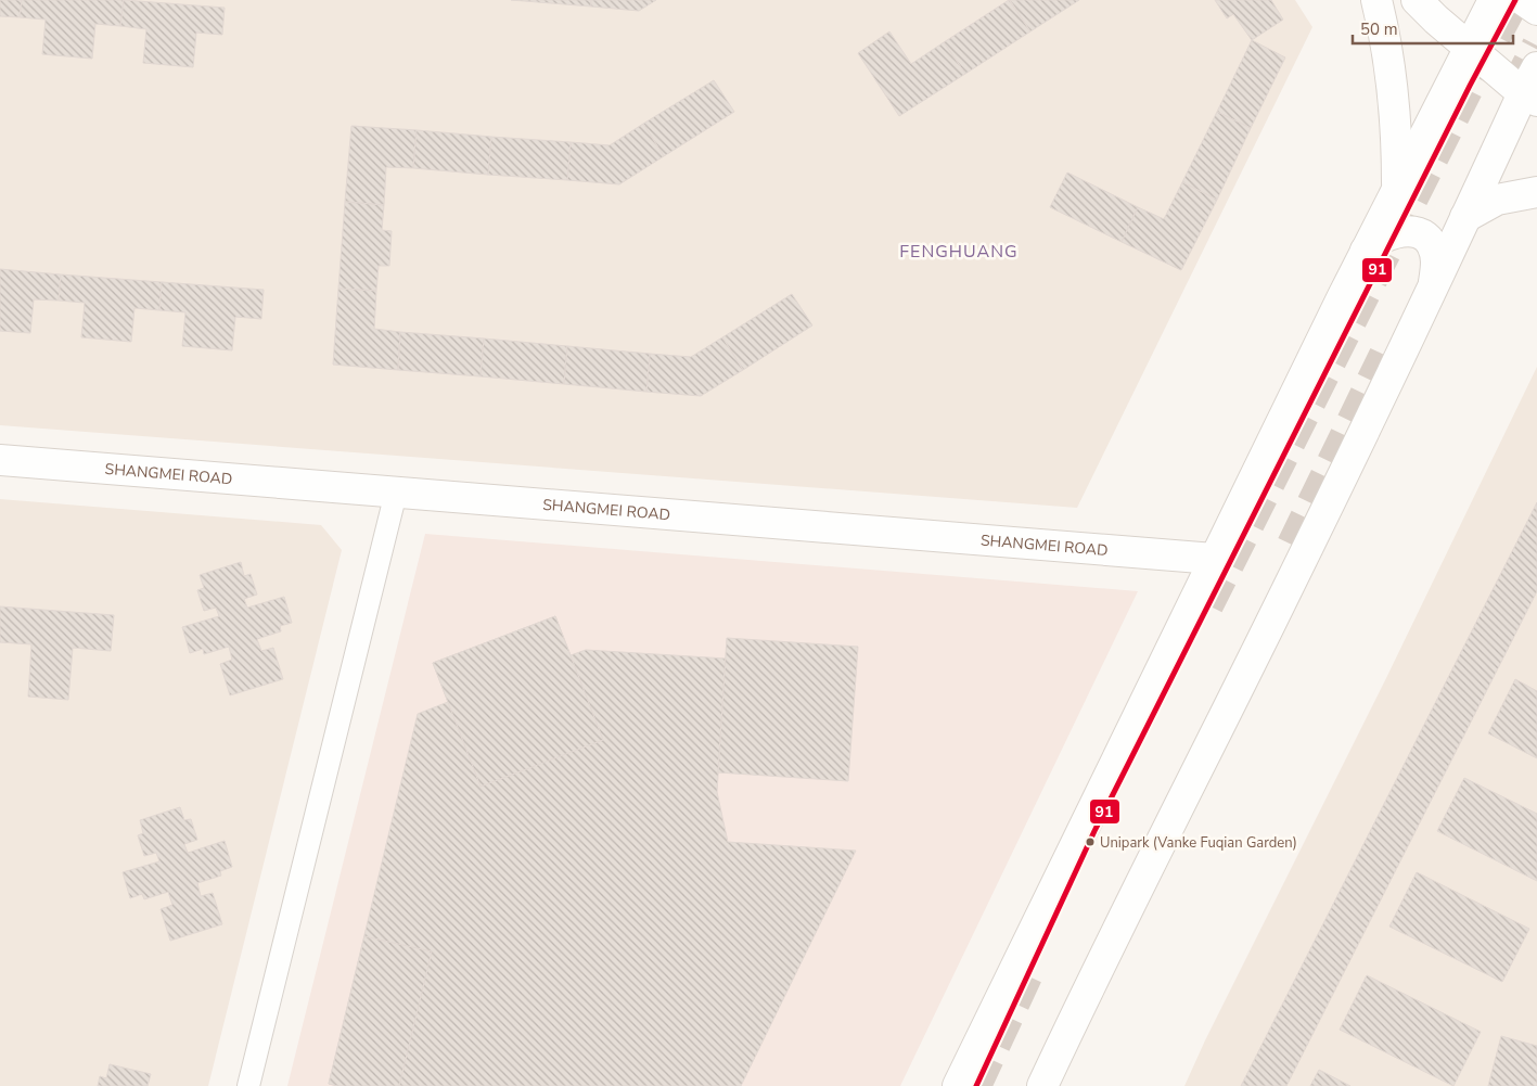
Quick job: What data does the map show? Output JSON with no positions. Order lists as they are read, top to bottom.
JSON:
{
  "streets": {
    "main road": ["SHANGMEI ROAD"]
  },
  "districts": ["FENGHUANG"],
  "places": ["Unipark (Vanke Fuqian Garden)"],
  "lines": ["transit line 91"],
  "scale_bar": "50 m"
}
